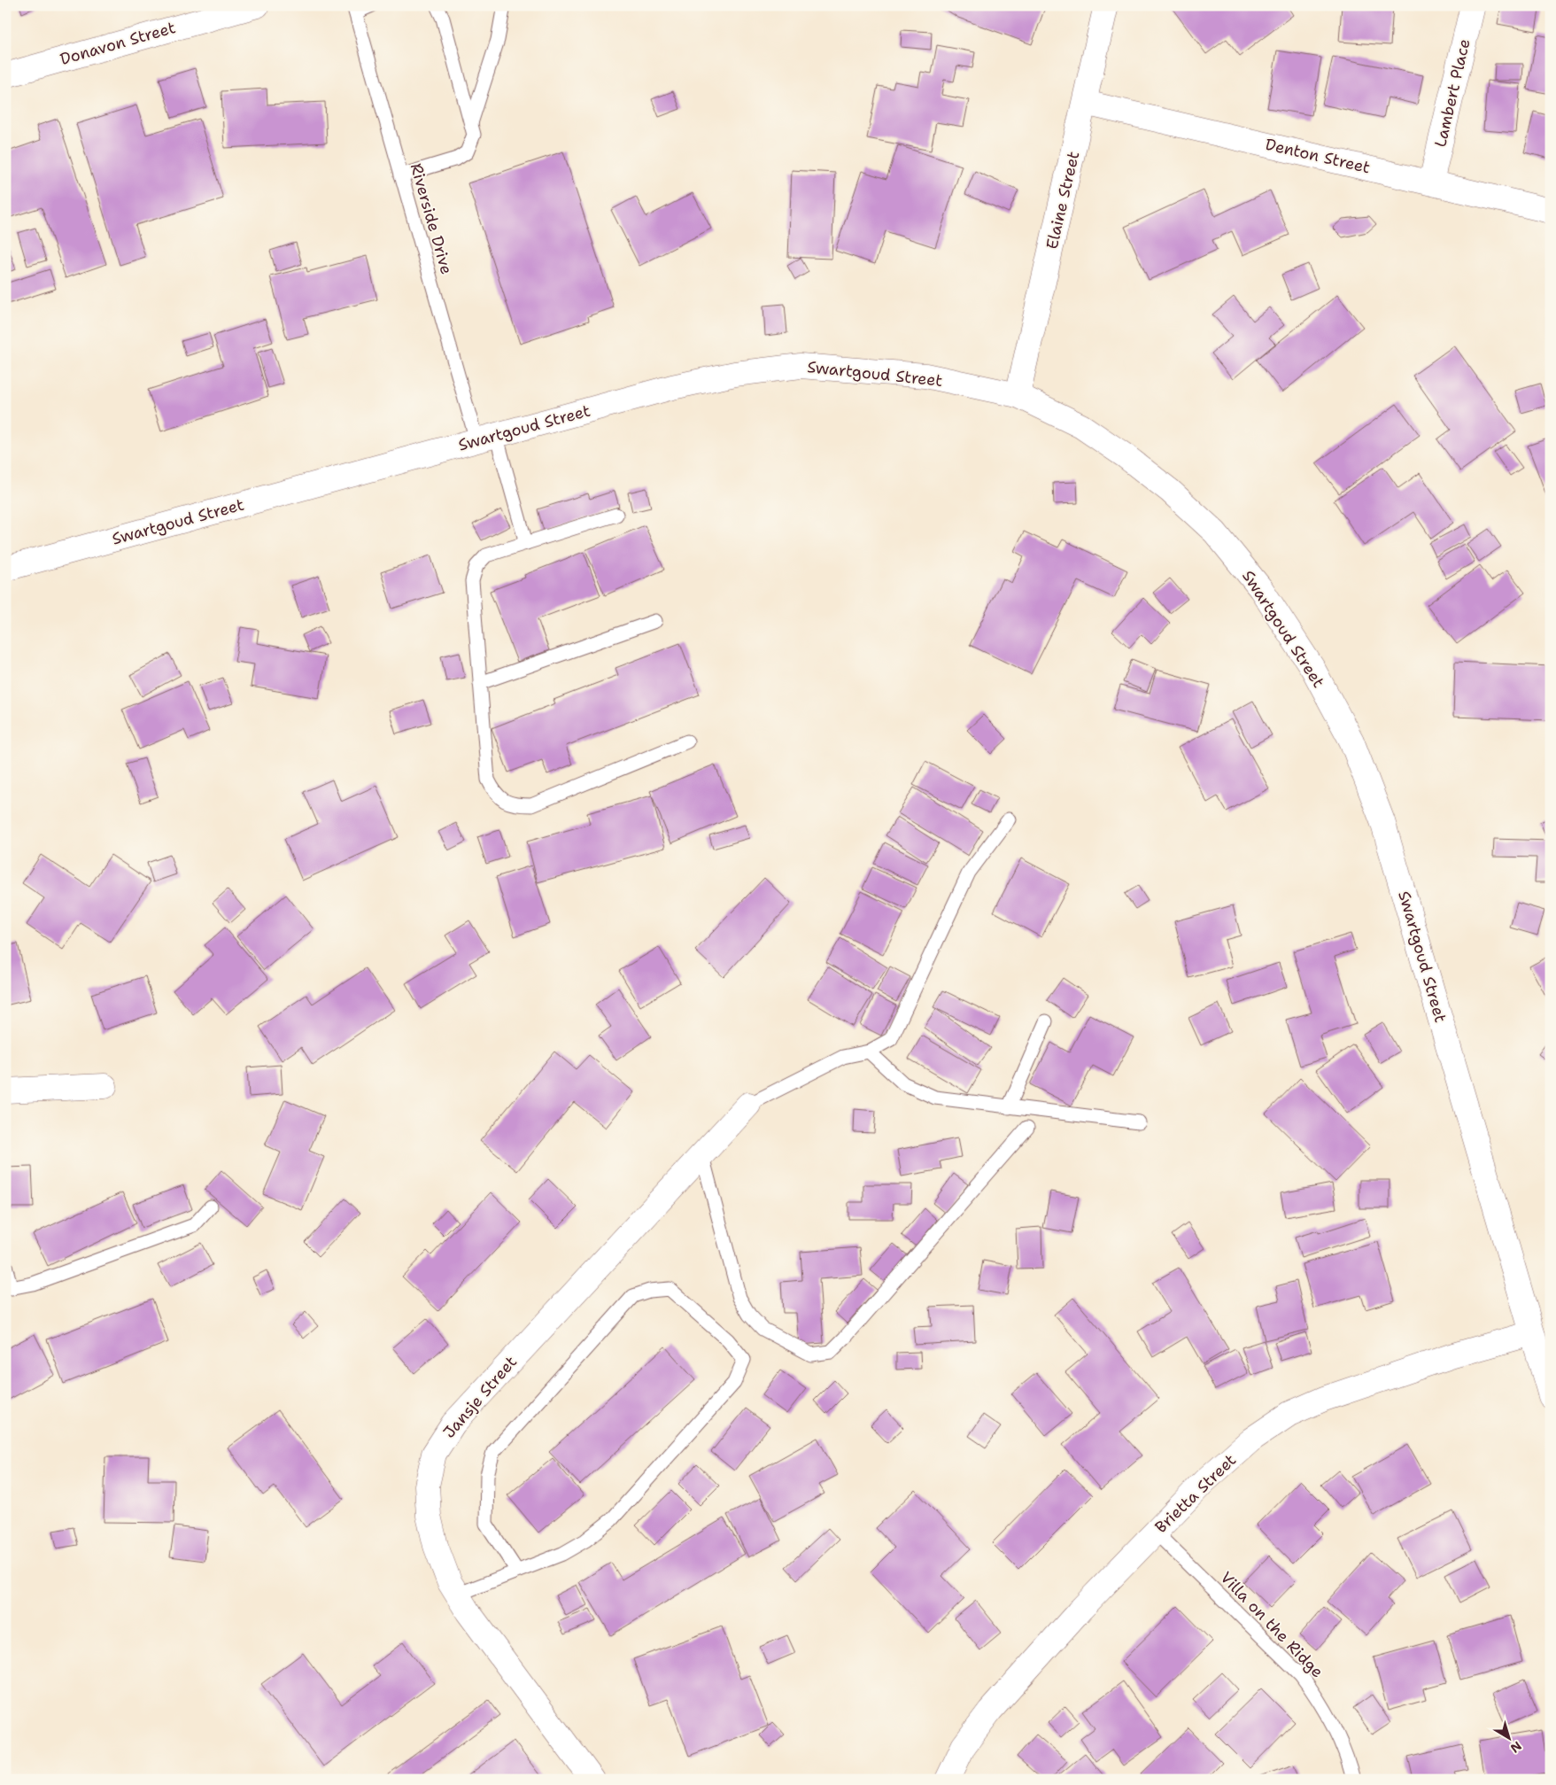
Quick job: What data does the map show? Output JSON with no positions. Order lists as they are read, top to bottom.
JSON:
{
  "streets": {
    "street": [
      "Donavon Street",
      "Lambert Place",
      "Denton Street",
      "Elaine Street",
      "Swartgoud Street",
      "Jansje Street",
      "Brietta Street"
    ],
    "lane": ["Riverside Drive", "Villa on the Ridge"]
  },
  "crossings": [
    ["Lambert Place", "Denton Street"],
    ["Denton Street", "Elaine Street"],
    ["Elaine Street", "Swartgoud Street"],
    ["Riverside Drive", "Swartgoud Street"],
    ["Swartgoud Street", "Brietta Street"],
    ["Brietta Street", "Villa on the Ridge"]
  ],
  "north": "bottom right"
}
